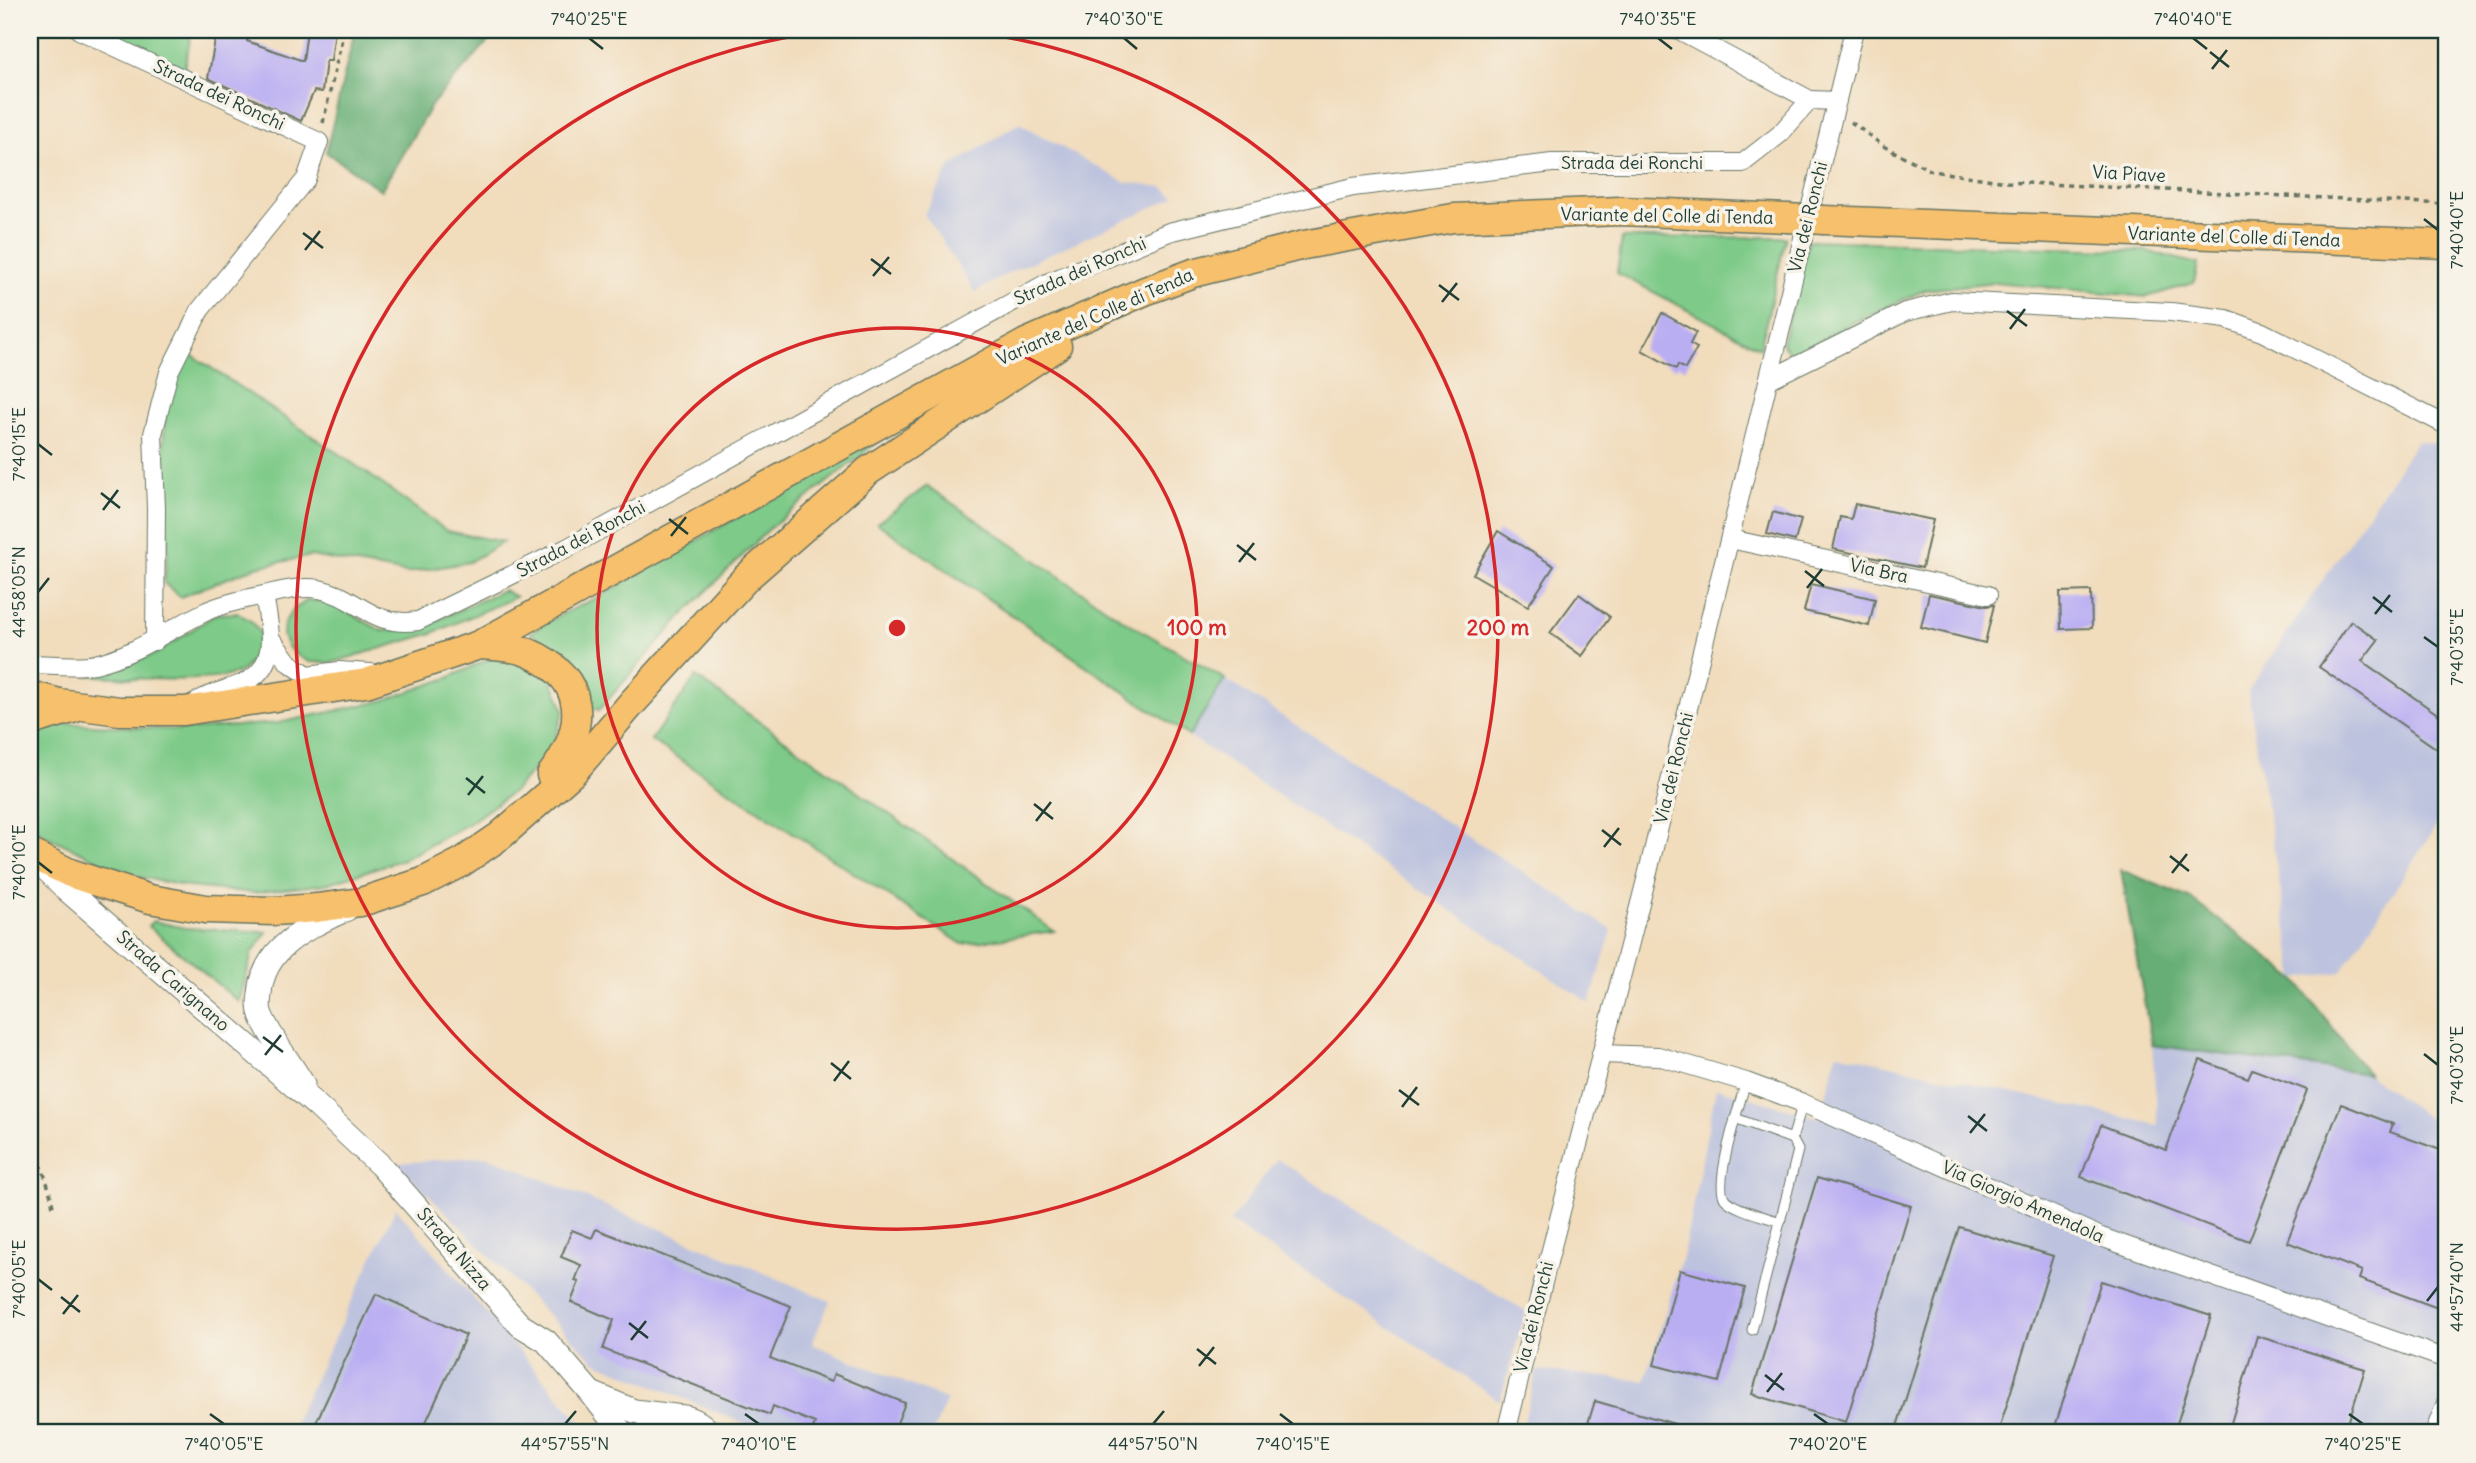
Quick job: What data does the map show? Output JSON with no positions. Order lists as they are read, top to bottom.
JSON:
{
  "streets": {
    "main road": ["Variante del Colle di Tenda"],
    "street": [
      "Strada dei Ronchi",
      "Via dei Ronchi",
      "Via Bra",
      "Strada Carignano",
      "Via Giorgio Amendola",
      "Strada Nizza"
    ],
    "path": ["Via Piave"]
  },
  "crossings": [
    ["Via Piave", "Via dei Ronchi"],
    ["Via dei Ronchi", "Via Bra"],
    ["Via dei Ronchi", "Via Giorgio Amendola"],
    ["Strada Carignano", "Strada Nizza"]
  ],
  "coordinates": [
    "7°40'25\"E",
    "7°40'30\"E",
    "7°40'35\"E",
    "7°40'40\"E",
    "7°40'15\"E",
    "44°58'05\"N",
    "7°40'10\"E",
    "7°40'05\"E",
    "44°57'40\"N",
    "44°57'55\"N",
    "44°57'50\"N",
    "7°40'20\"E"
  ],
  "rings": ["100 m", "200 m"]
}
